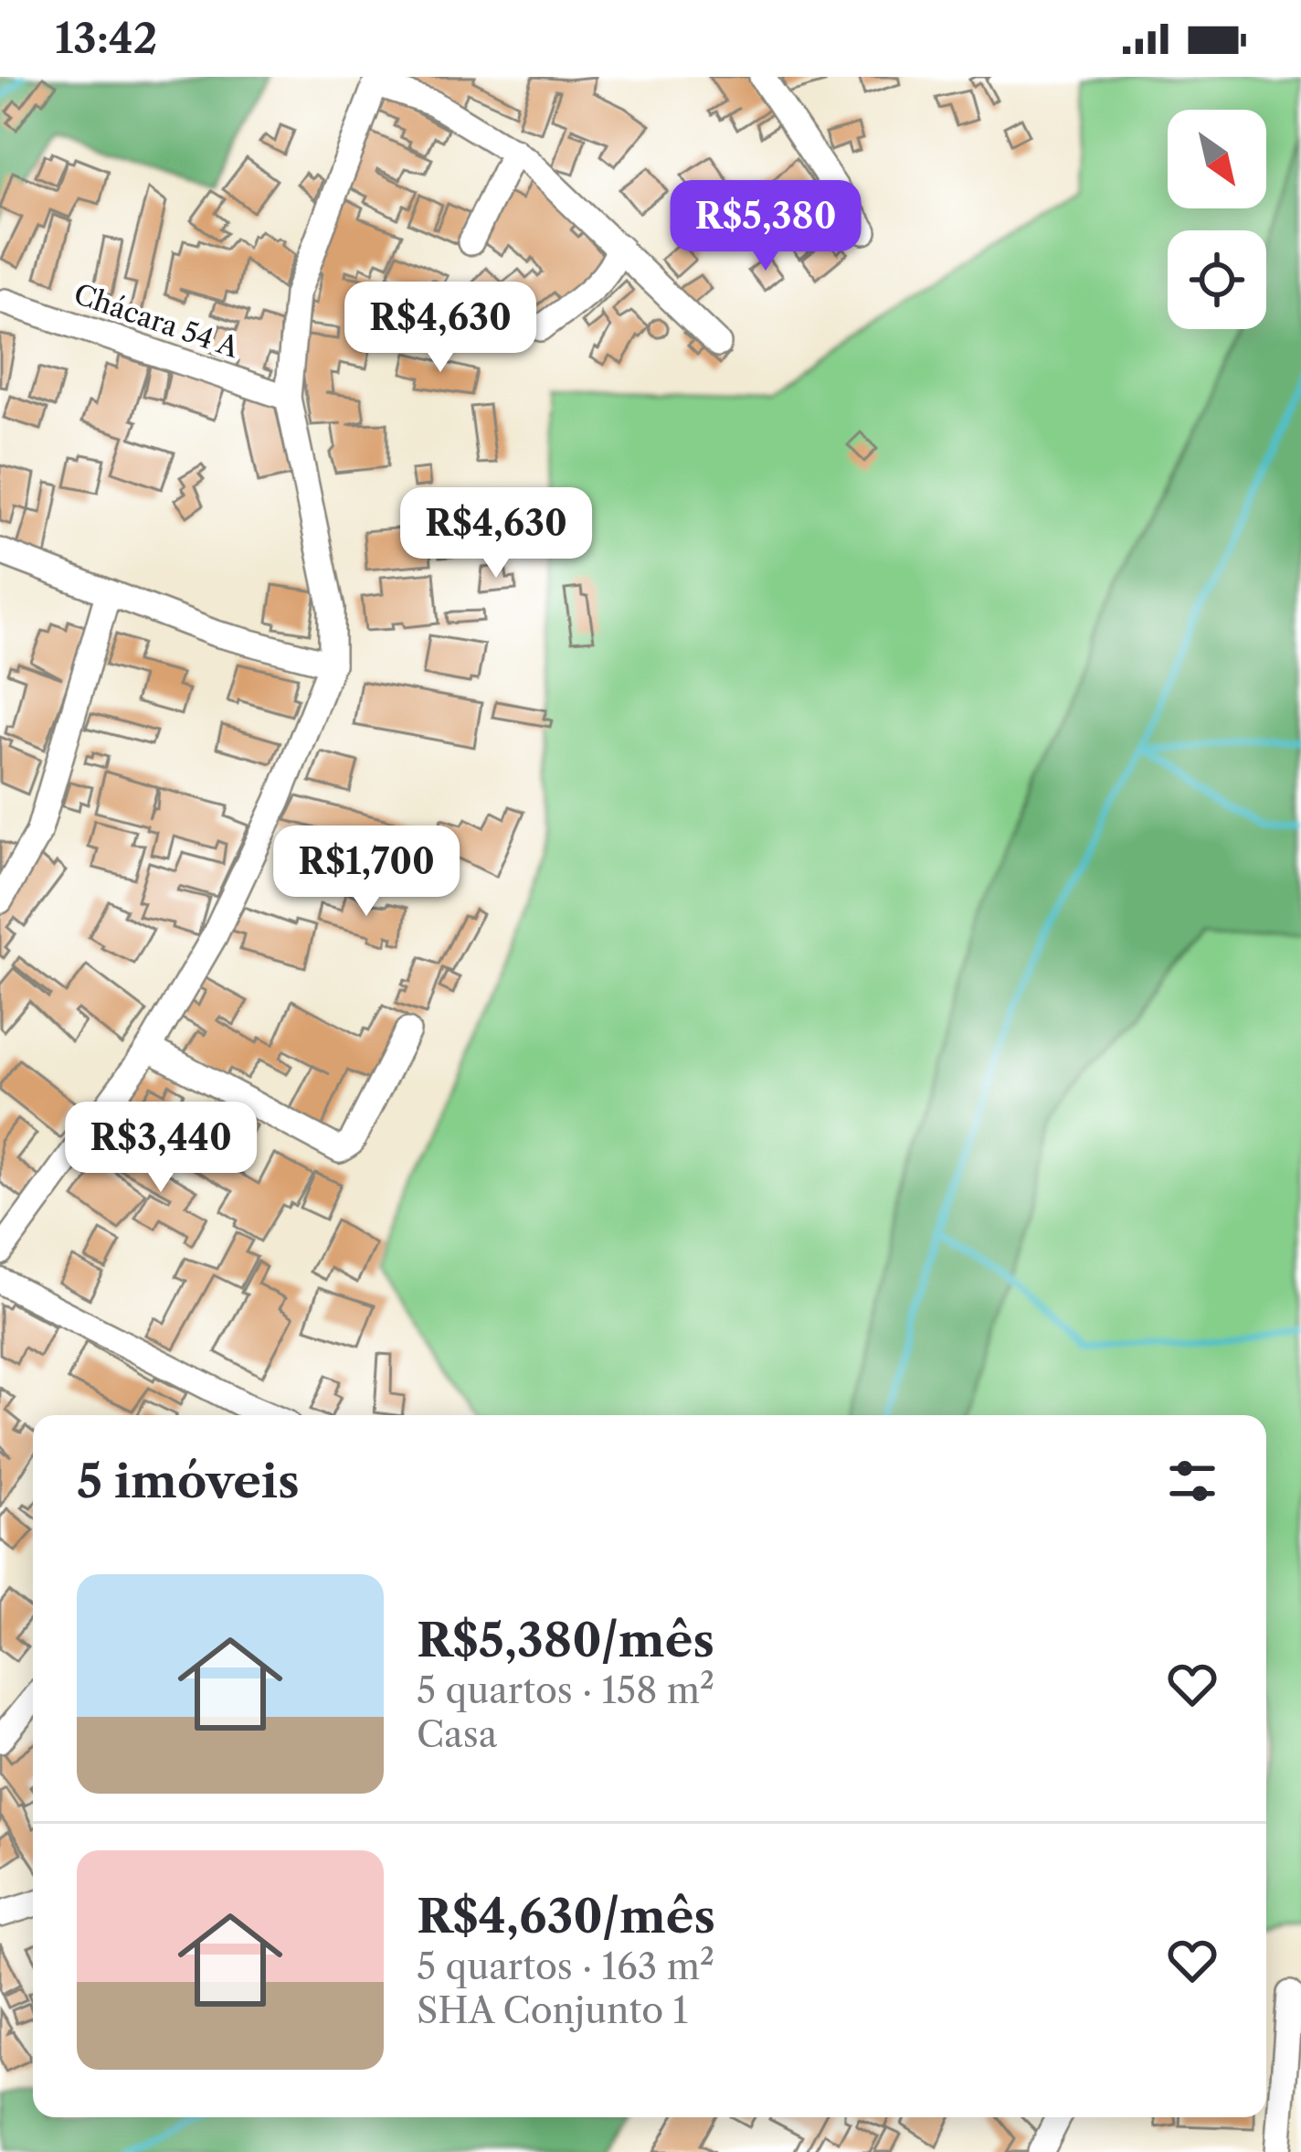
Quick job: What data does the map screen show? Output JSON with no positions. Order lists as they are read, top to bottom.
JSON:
{
  "streets": {
    "street": ["Chácara 54 A"]
  },
  "north": "bottom right",
  "page": {
    "status": "13:42",
    "price": [
      "R$5,380",
      "R$4,630",
      "R$4,630",
      "R$1,700",
      "R$3,440"
    ],
    "heading": "5 imóveis",
    "list": [
      {
        "name": "R$5,380/mês",
        "note": "5 quartos · 158 m² · Casa"
      },
      {
        "name": "R$4,630/mês",
        "note": "5 quartos · 163 m² · SHA Conjunto 1"
      }
    ]
  }
}
